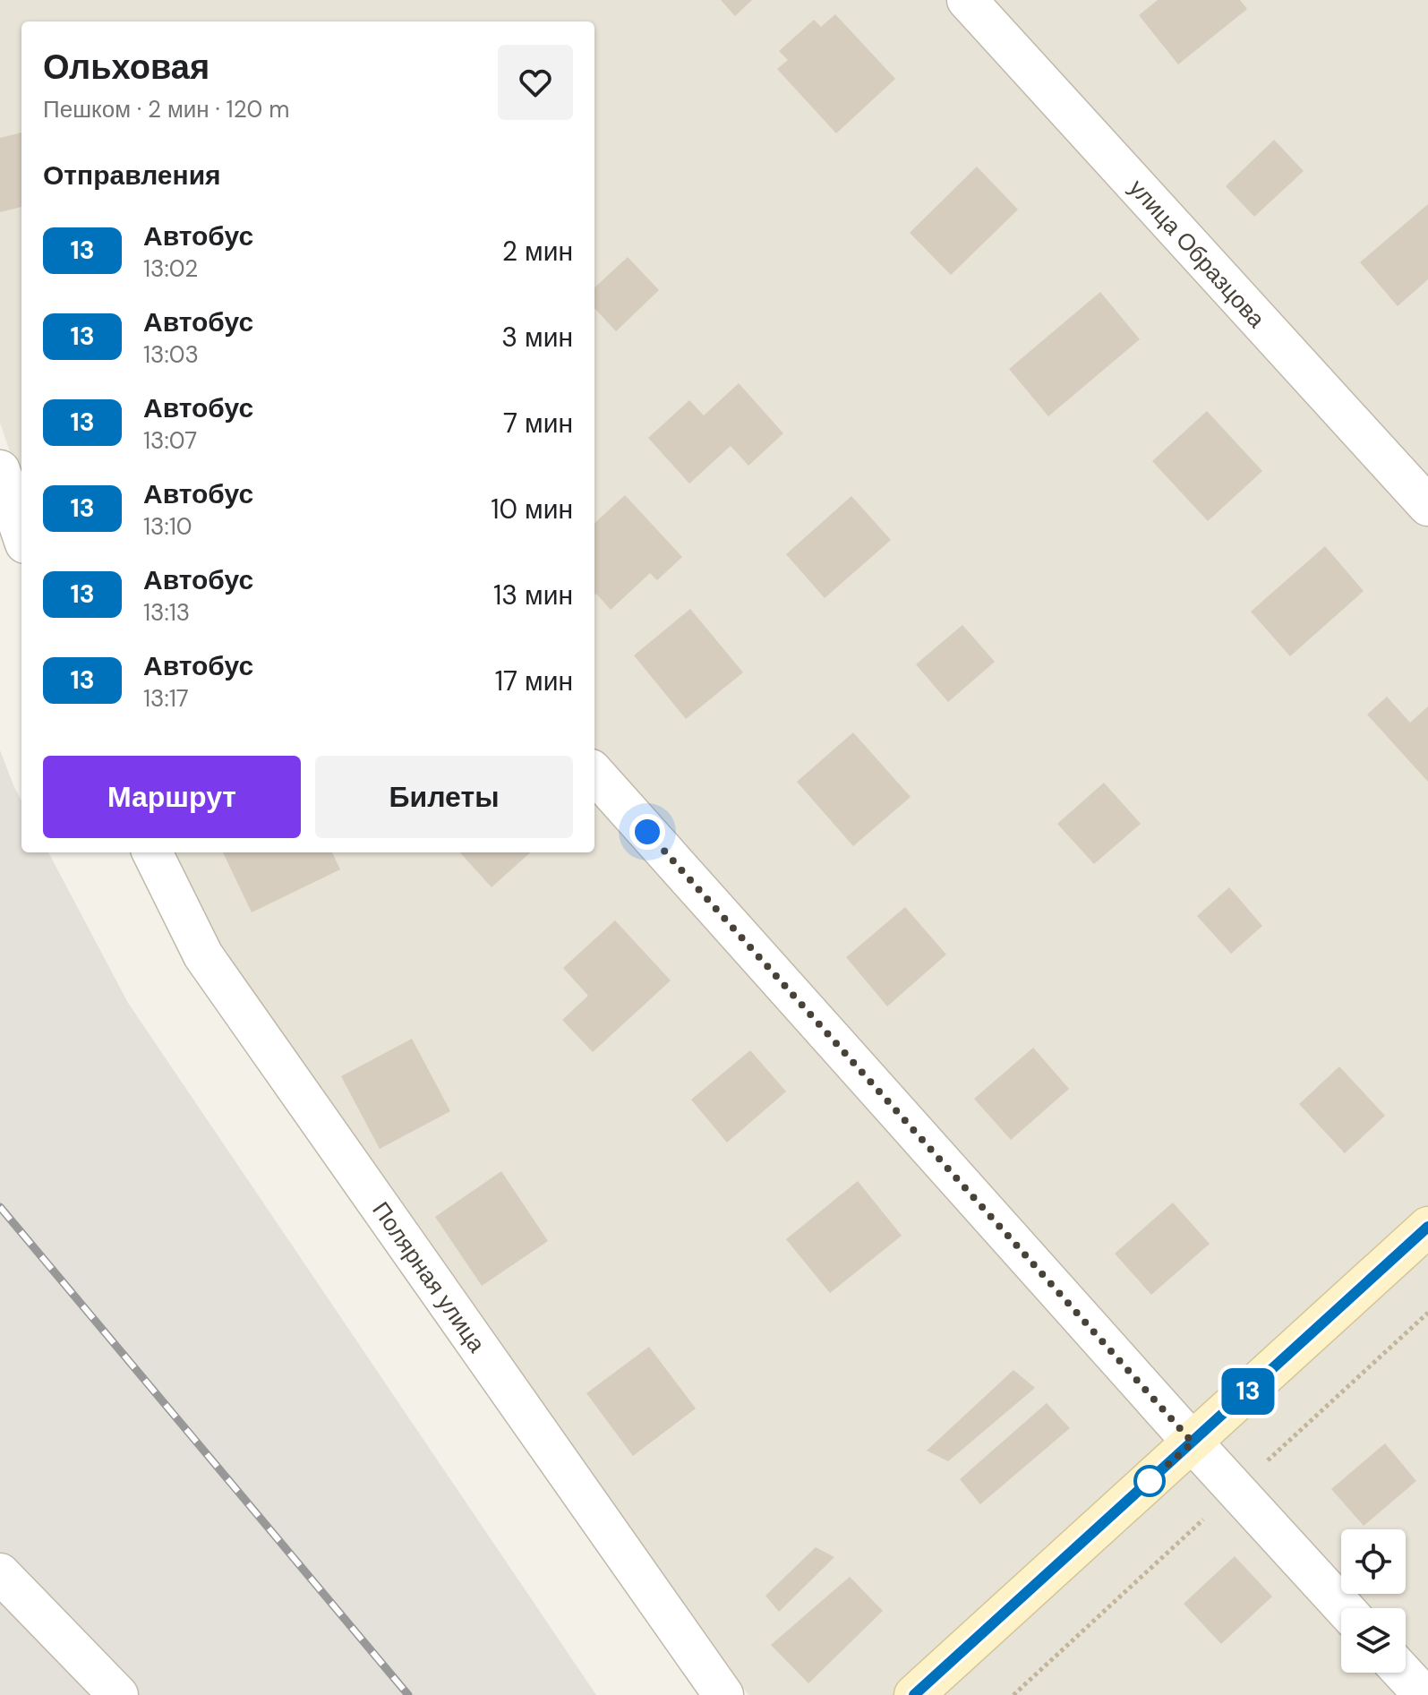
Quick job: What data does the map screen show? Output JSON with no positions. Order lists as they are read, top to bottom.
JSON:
{
  "streets": {
    "street": ["улица Образцова", "Полярная улица"]
  },
  "lines": ["bus line 13"],
  "page": {
    "on_map": "13",
    "heading": [
      ["Ольховая", "Пешком · 2 мин · 120 m"],
      "Отправления"
    ],
    "list": [
      {
        "mark": "13",
        "name": "Автобус",
        "note": "13:02",
        "value": "2 мин"
      },
      {
        "mark": "13",
        "name": "Автобус",
        "note": "13:03",
        "value": "3 мин"
      },
      {
        "mark": "13",
        "name": "Автобус",
        "note": "13:07",
        "value": "7 мин"
      },
      {
        "mark": "13",
        "name": "Автобус",
        "note": "13:10",
        "value": "10 мин"
      },
      {
        "mark": "13",
        "name": "Автобус",
        "note": "13:13",
        "value": "13 мин"
      },
      {
        "mark": "13",
        "name": "Автобус",
        "note": "13:17",
        "value": "17 мин"
      }
    ],
    "buttons": ["Маршрут", "Билеты"]
  }
}
